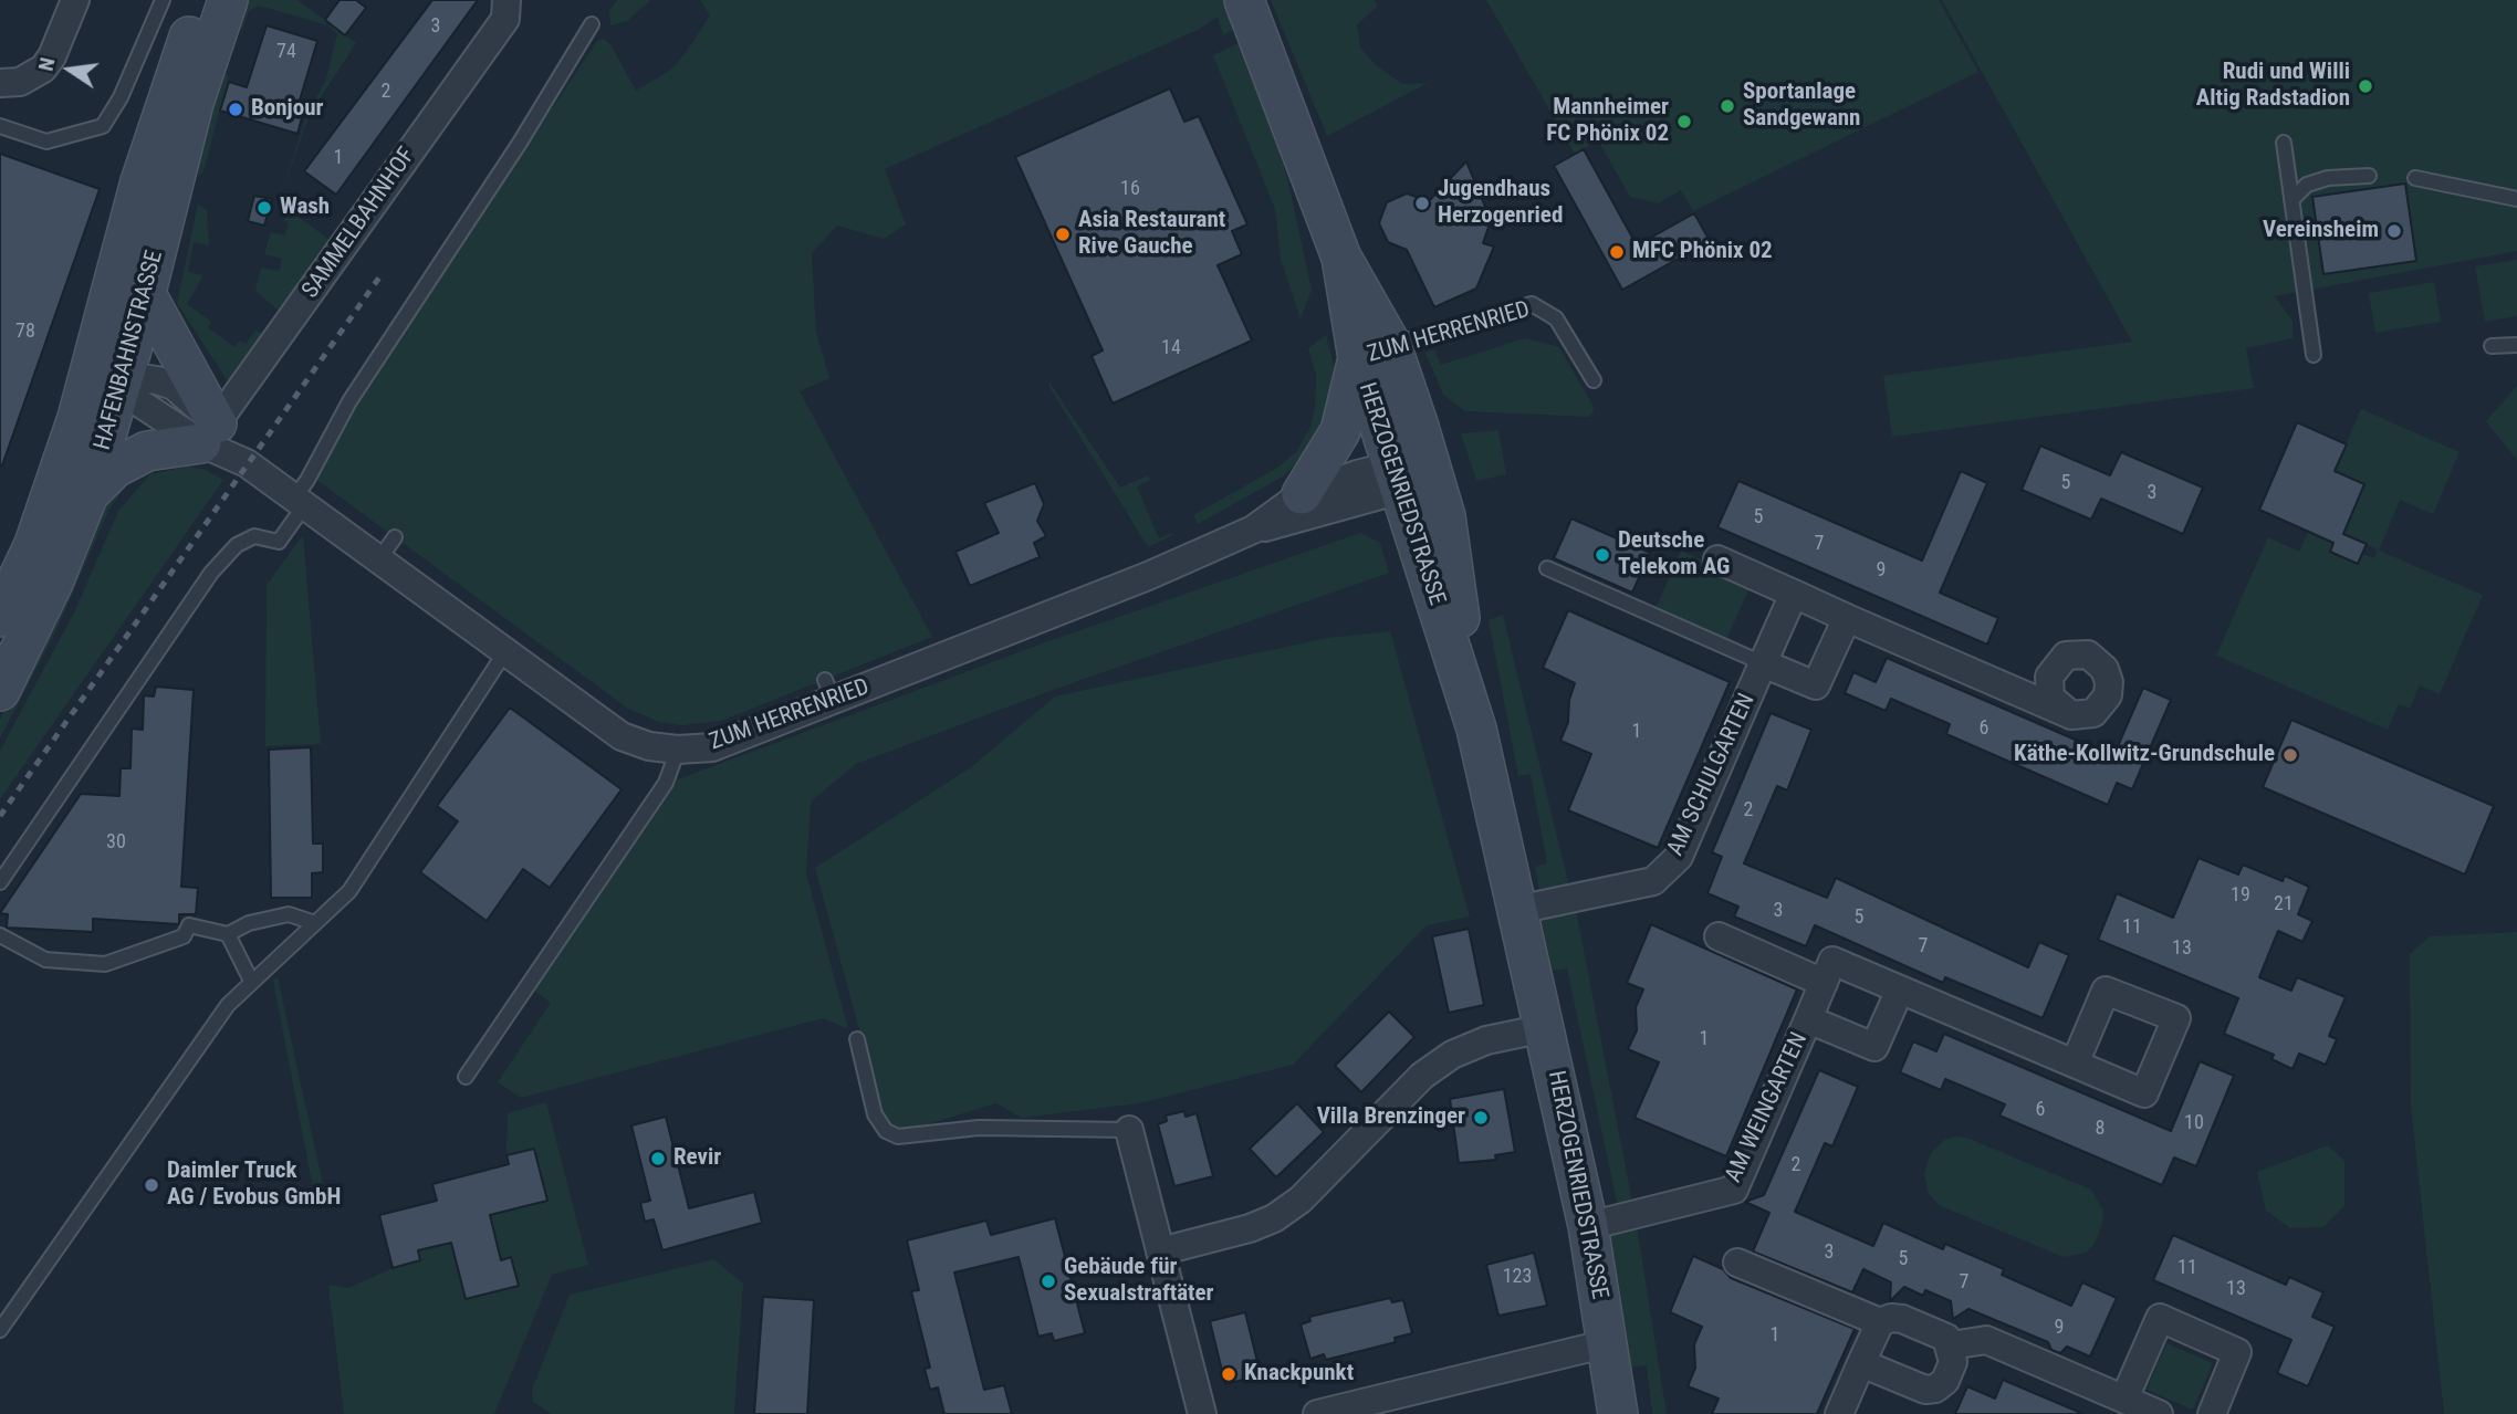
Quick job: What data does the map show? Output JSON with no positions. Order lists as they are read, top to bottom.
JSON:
{
  "streets": {
    "street": [
      "SAMMELBAHNHOF",
      "ZUM HERRENRIED",
      "HAFENBAHNSTRASSE",
      "HERZOGENRIEDSTRASSE",
      "AM SCHULGARTEN",
      "AM WEINGARTEN"
    ]
  },
  "crossings": [
    ["SAMMELBAHNHOF", "ZUM HERRENRIED"],
    ["ZUM HERRENRIED", "HAFENBAHNSTRASSE"],
    ["ZUM HERRENRIED", "HERZOGENRIEDSTRASSE"],
    ["HERZOGENRIEDSTRASSE", "AM SCHULGARTEN"],
    ["HERZOGENRIEDSTRASSE", "AM WEINGARTEN"]
  ],
  "places": [
    "Rudi und Willi Altig Radstadion",
    "Sportanlage Sandgewann",
    "Bonjour",
    "Mannheimer FC Phönix 02",
    "Jugendhaus Herzogenried",
    "Wash",
    "Vereinsheim",
    "Asia Restaurant Rive Gauche",
    "MFC Phönix 02",
    "Deutsche Telekom AG",
    "Käthe-Kollwitz-Grundschule",
    "Villa Brenzinger",
    "Revir",
    "Daimler Truck AG / Evobus GmbH",
    "Gebäude für Sexualstraftäter",
    "Knackpunkt"
  ],
  "house_numbers": [
    "3",
    "74",
    "2",
    "1",
    "16",
    "78",
    "14",
    "5",
    "3",
    "5",
    "7",
    "9",
    "6",
    "1",
    "2",
    "30",
    "19",
    "21",
    "3",
    "5",
    "11",
    "7",
    "13",
    "1",
    "6",
    "10",
    "8",
    "2",
    "3",
    "5",
    "11",
    "123",
    "7",
    "13",
    "9",
    "1"
  ],
  "north": "left"
}
